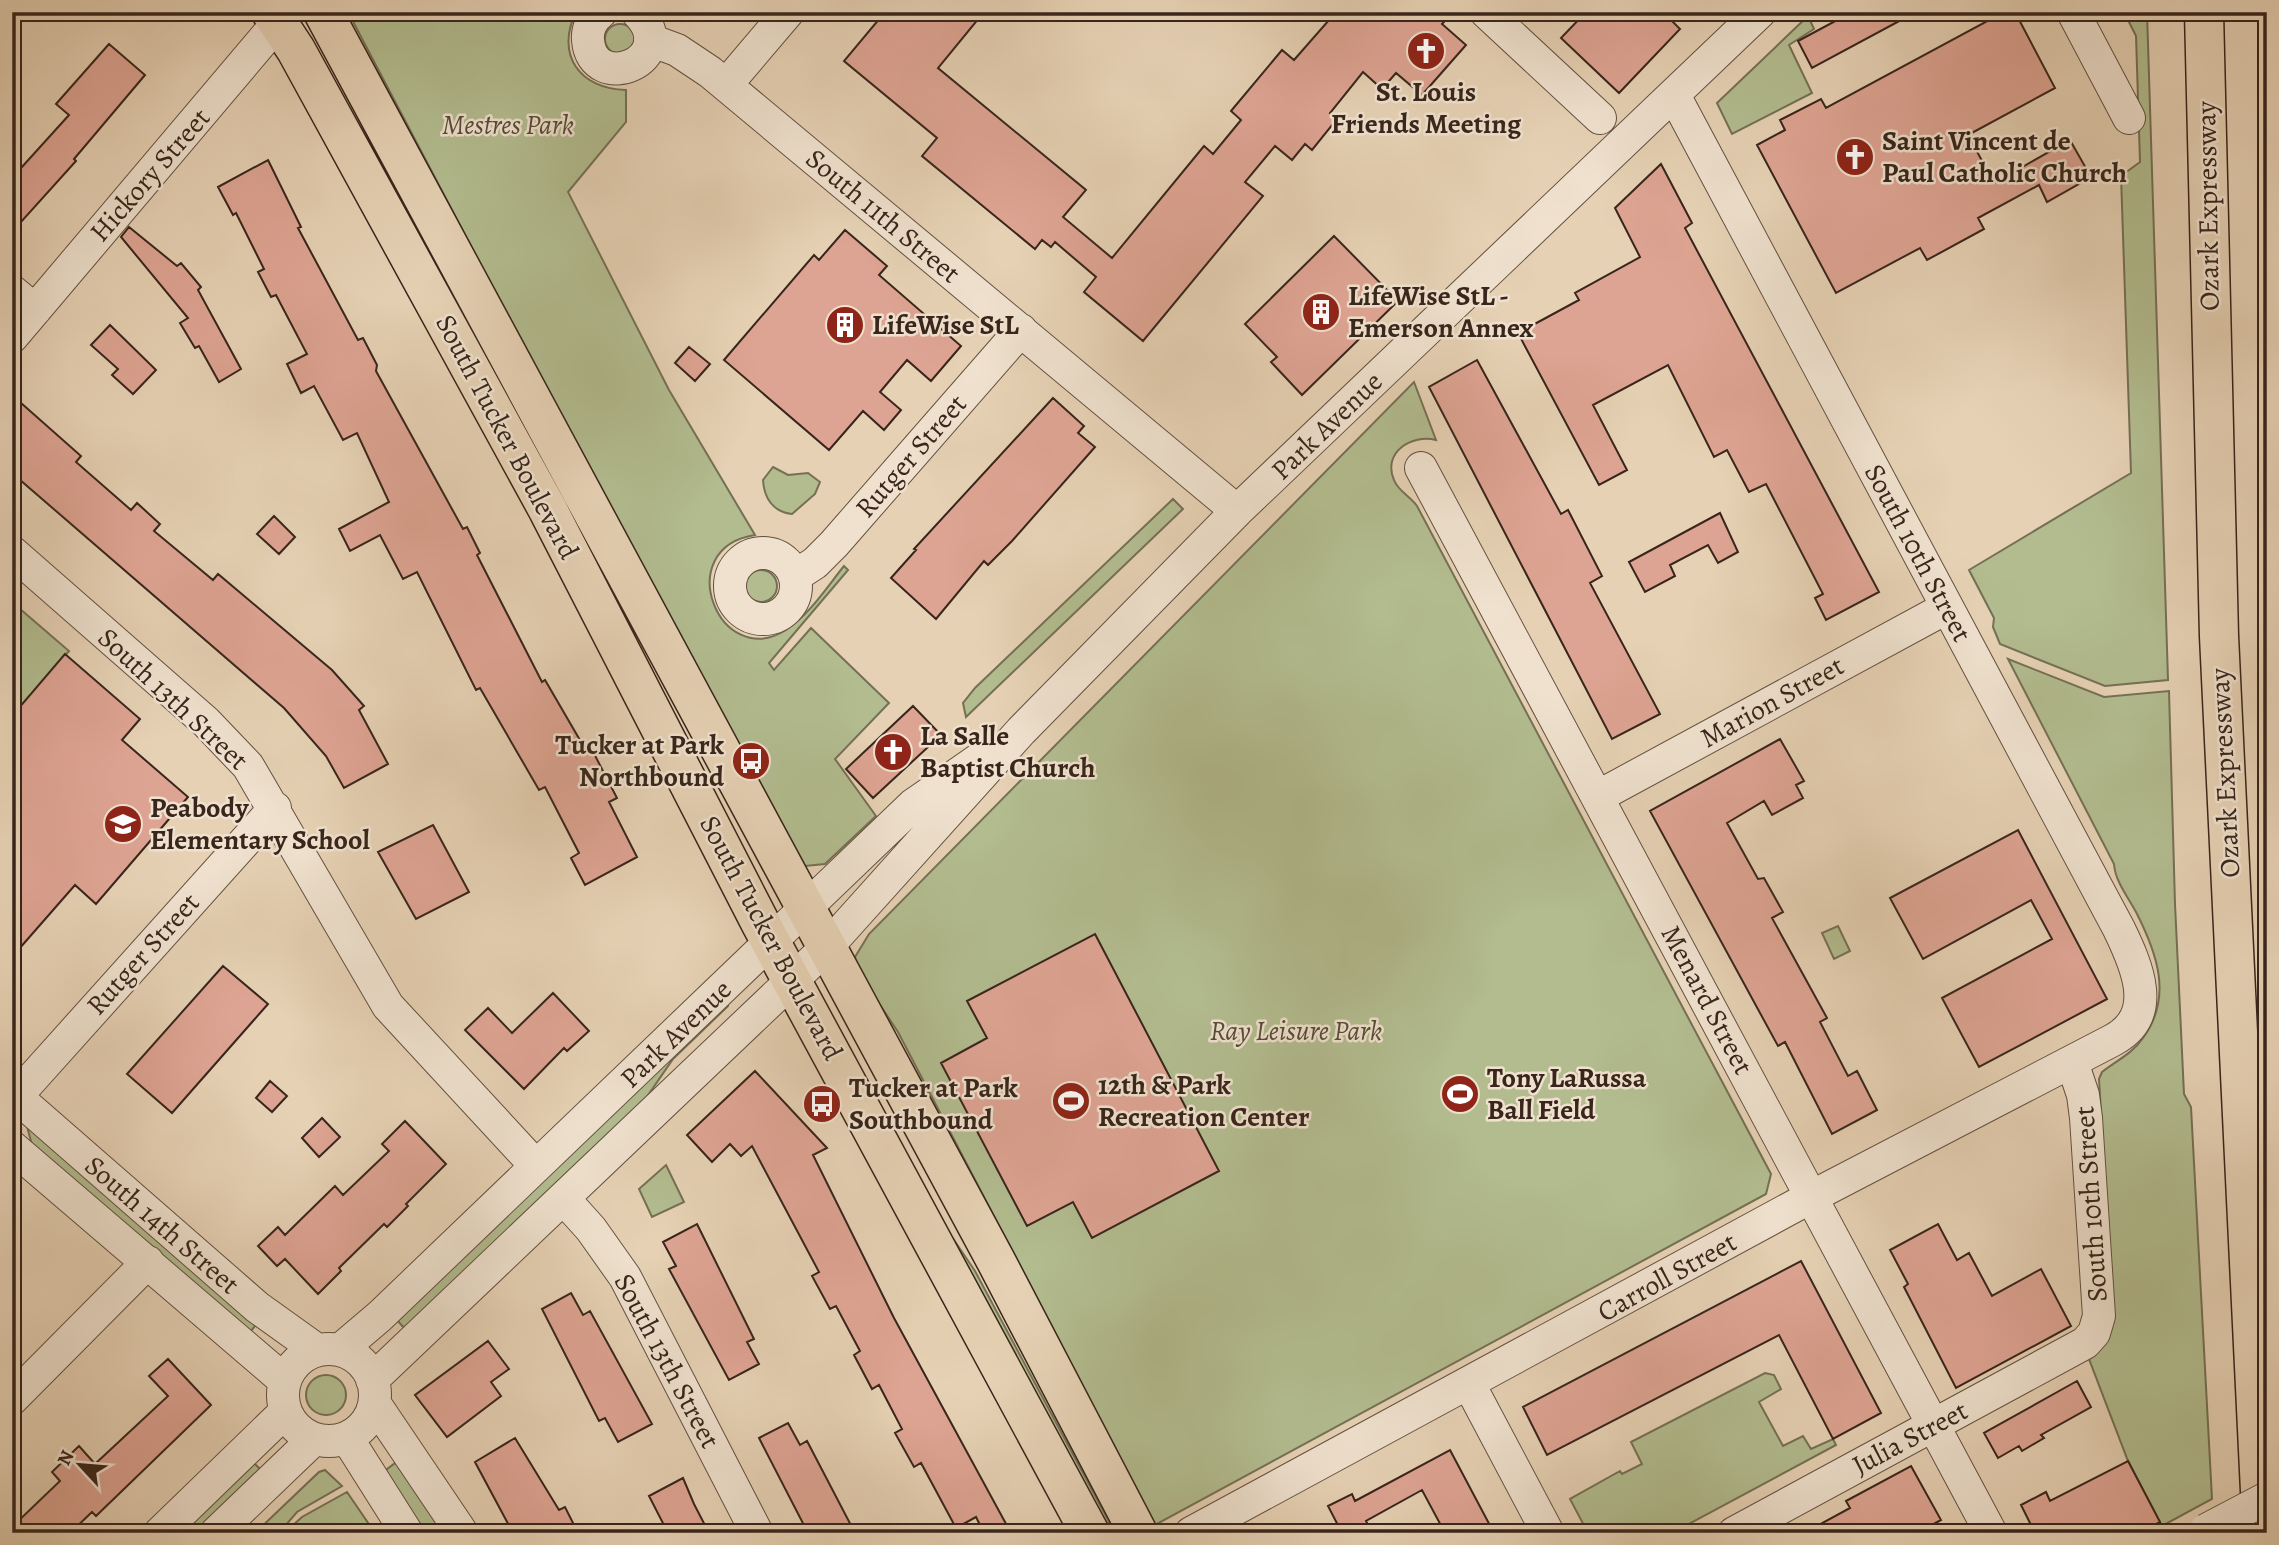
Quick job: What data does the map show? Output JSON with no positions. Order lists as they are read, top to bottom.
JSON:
{
  "streets": {
    "main road": ["Ozark Expressway", "South Tucker Boulevard"],
    "street": [
      "Hickory Street",
      "South 11th Street",
      "Park Avenue",
      "Rutger Street",
      "South 10th Street",
      "South 13th Street",
      "Marion Street",
      "Menard Street",
      "South 14th Street",
      "Carroll Street",
      "Julia Street"
    ]
  },
  "crossings": [
    ["Hickory Street", "South Tucker Boulevard"],
    ["South 11th Street", "Park Avenue"],
    ["South 11th Street", "Rutger Street"],
    ["Park Avenue", "South Tucker Boulevard"],
    ["Park Avenue", "South 10th Street"],
    ["Park Avenue", "South 13th Street"],
    ["Park Avenue", "South 14th Street"],
    ["Rutger Street", "South 13th Street"],
    ["Rutger Street", "South 14th Street"],
    ["South 10th Street", "Marion Street"],
    ["South 10th Street", "Carroll Street"],
    ["South 10th Street", "Julia Street"],
    ["Marion Street", "Menard Street"],
    ["Menard Street", "Carroll Street"],
    ["Menard Street", "Julia Street"]
  ],
  "parks": ["Mestres Park", "Ray Leisure Park"],
  "places": {
    "church": ["St. Louis Friends Meeting", "Saint Vincent de Paul Catholic Church", "La Salle Baptist Church"],
    "building": ["LifeWise StL - Emerson Annex", "LifeWise StL"],
    "bus stop": ["Tucker at Park Northbound", "Tucker at Park Southbound"],
    "school or university": ["Peabody Elementary School"],
    "sports": ["Tony LaRussa Ball Field", "12th & Park Recreation Center"]
  },
  "north": "top left"
}
